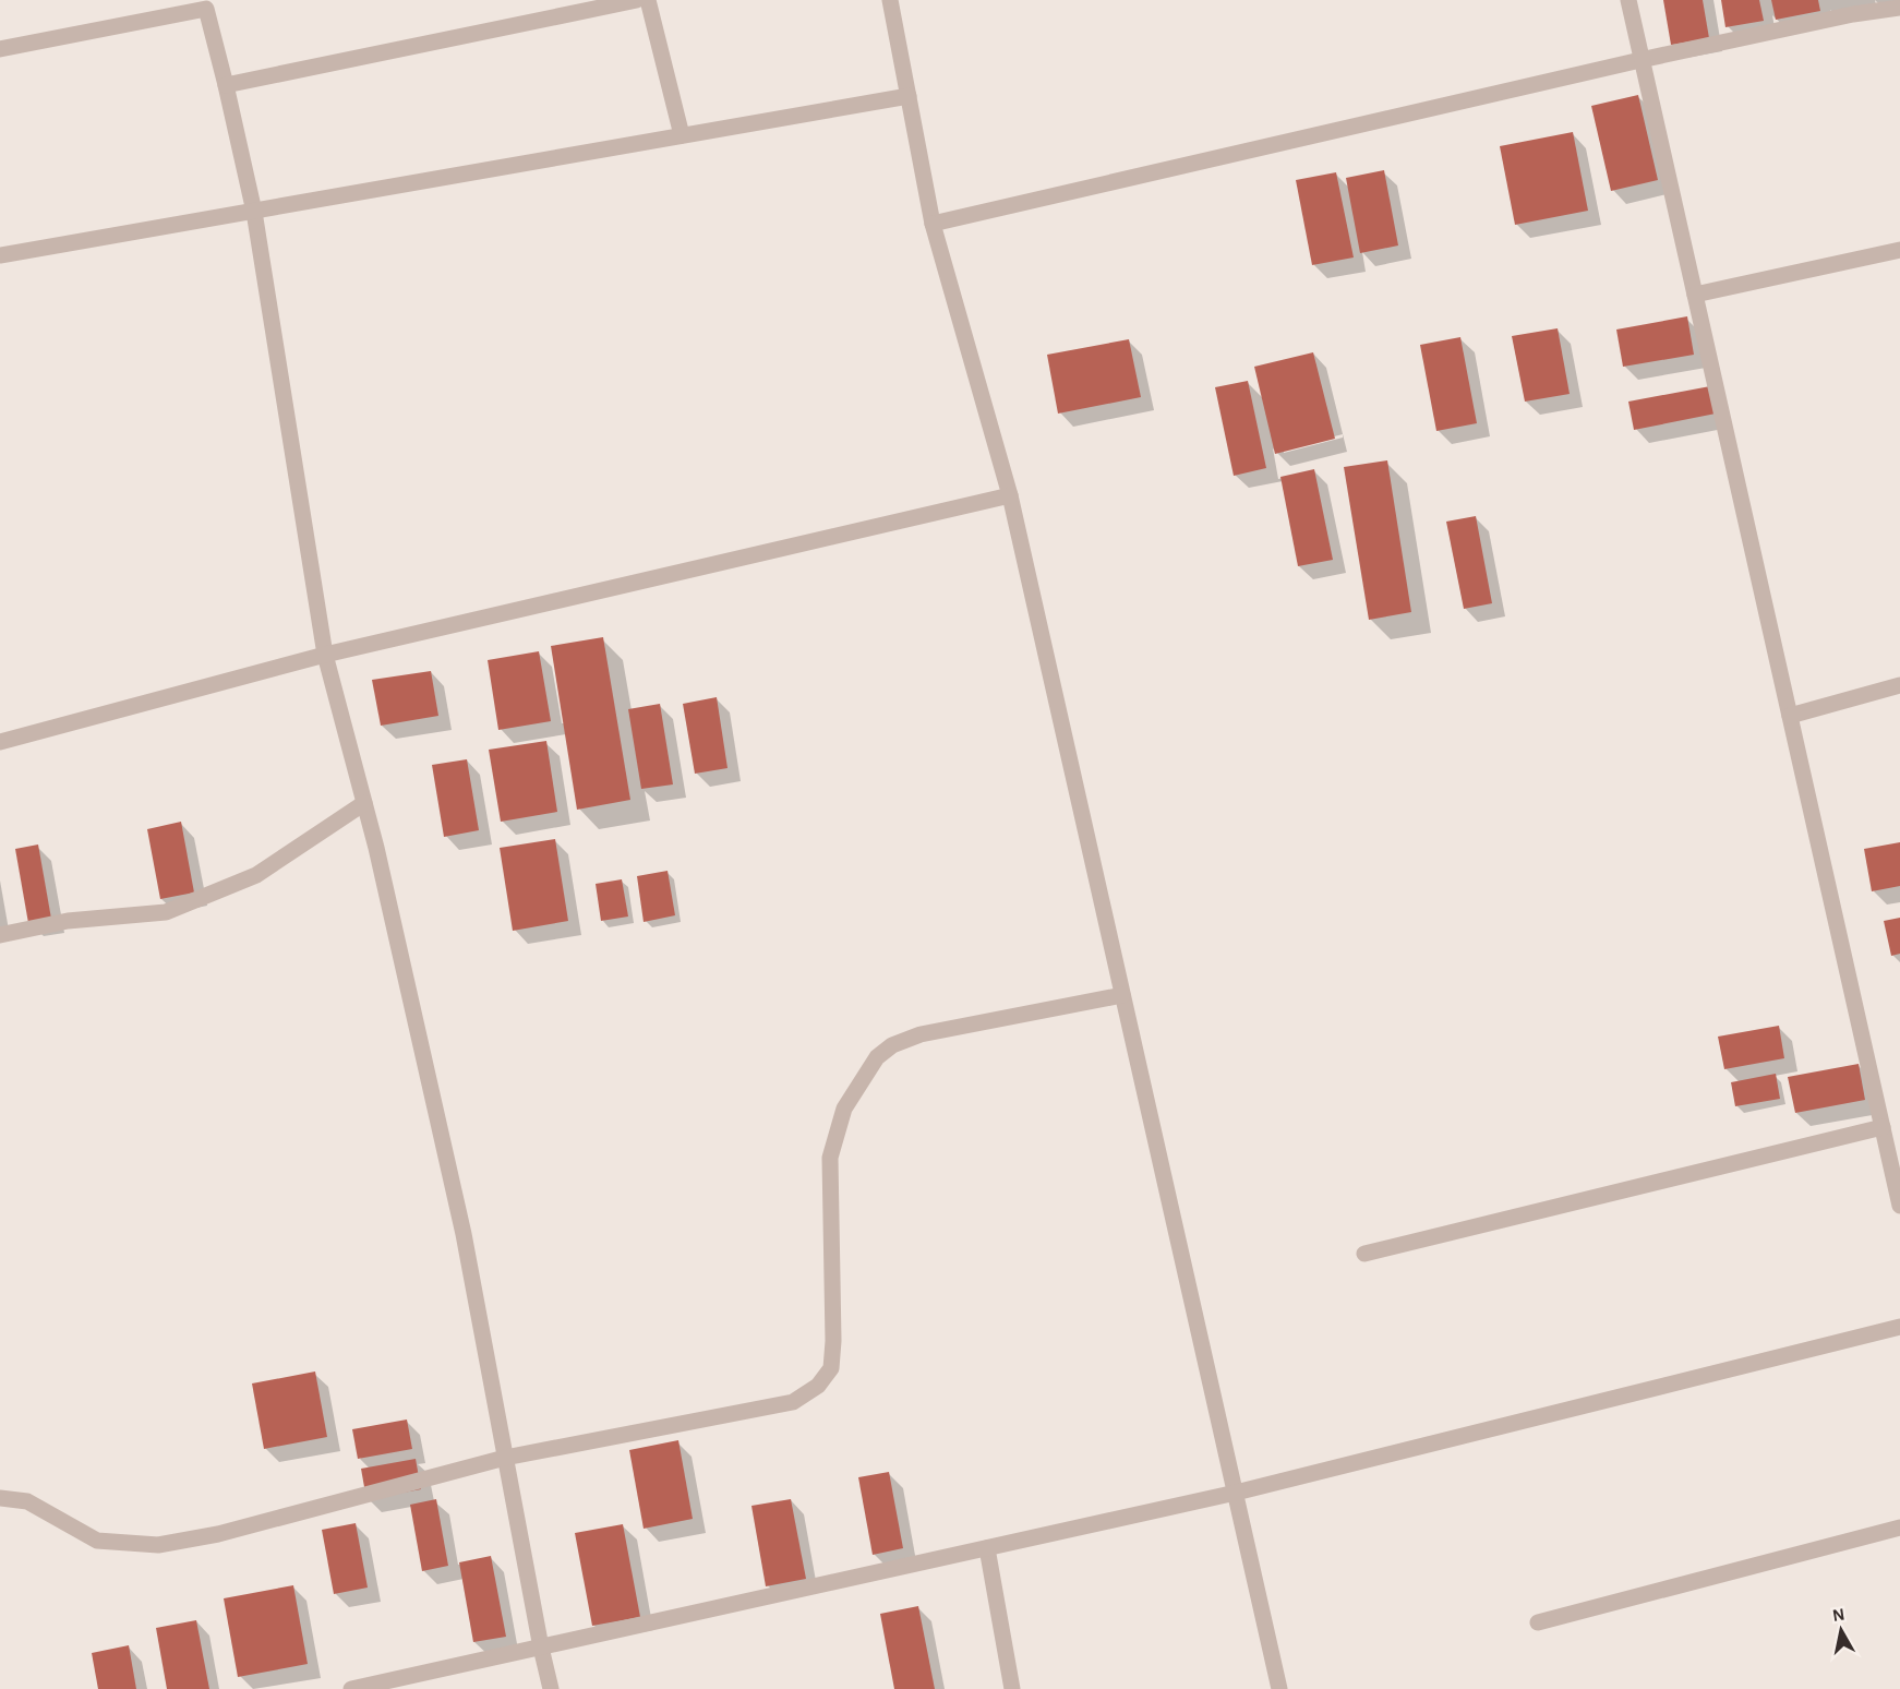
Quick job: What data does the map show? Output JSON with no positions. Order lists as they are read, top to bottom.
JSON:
{
  "north": "top"
}
